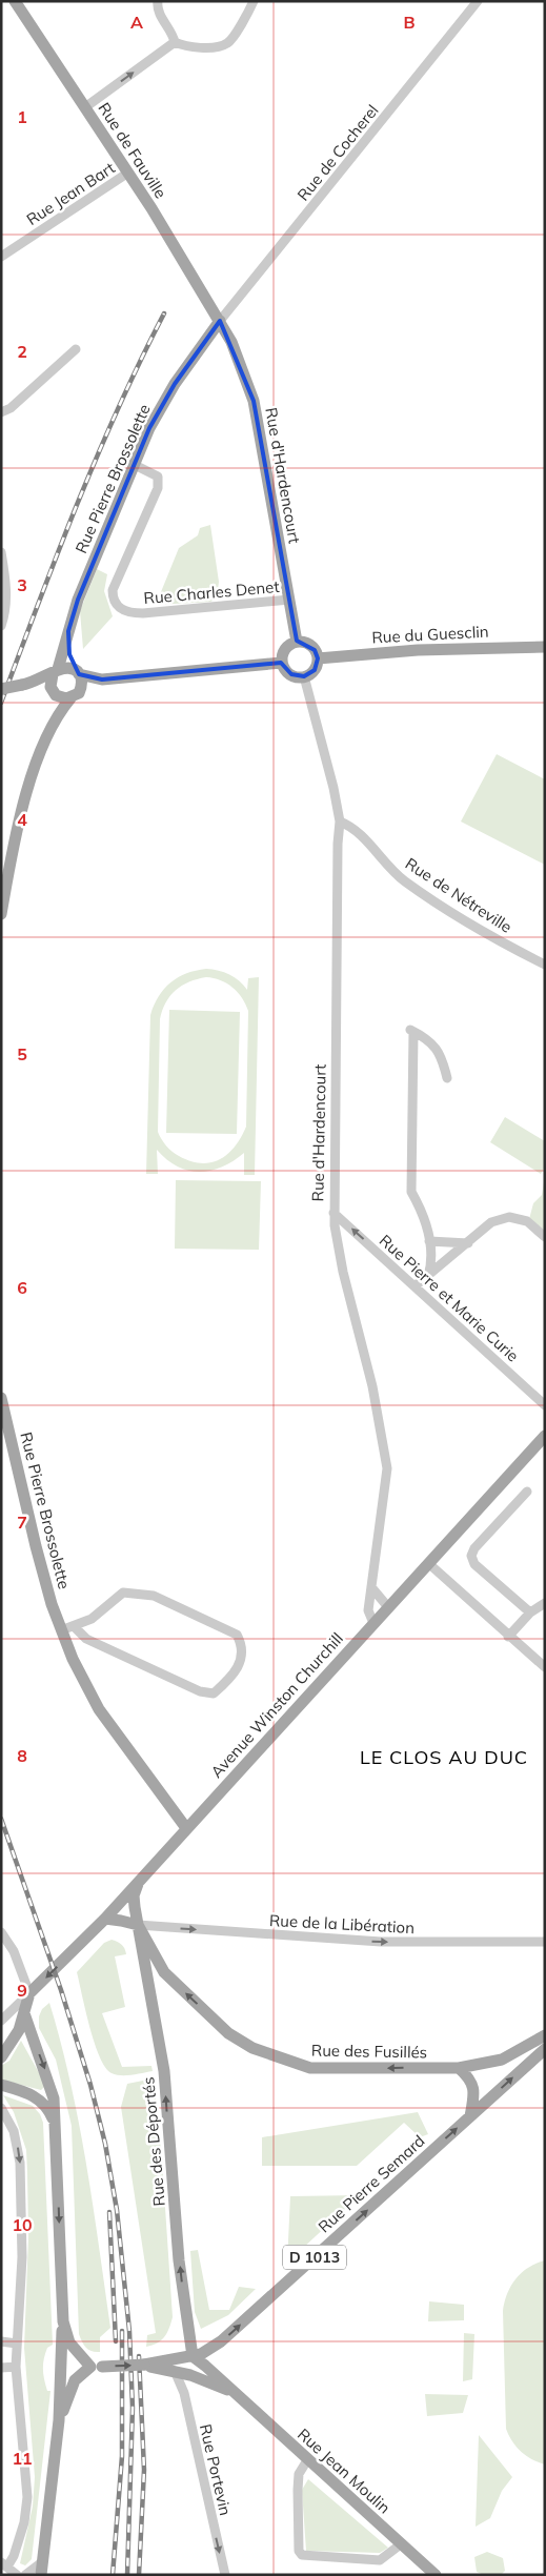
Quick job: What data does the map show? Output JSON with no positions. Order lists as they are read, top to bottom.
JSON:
{
  "streets": {
    "main road": [
      "Rue de Fauville",
      "Rue d'Hardencourt",
      "Rue Pierre Brossolette",
      "Rue du Guesclin",
      "Avenue Winston Churchill",
      "Rue des Fusillés",
      "Rue des Déportés",
      "Rue Pierre Semard",
      "D 1013",
      "Rue Jean Moulin"
    ],
    "street": [
      "Rue de Cocherel",
      "Rue Jean Bart",
      "Rue Charles Denet",
      "Rue de Nétreville",
      "Rue Pierre et Marie Curie",
      "Rue de la Libération",
      "Rue Portevin"
    ]
  },
  "crossings": [
    ["Rue de Fauville", "Rue de Cocherel"],
    ["Rue de Fauville", "Rue Jean Bart"],
    ["Rue de Fauville", "Rue d'Hardencourt"],
    ["Rue de Fauville", "Rue Pierre Brossolette"],
    ["Rue de Cocherel", "Rue d'Hardencourt"],
    ["Rue de Cocherel", "Rue Pierre Brossolette"],
    ["Rue d'Hardencourt", "Rue Pierre Brossolette"],
    ["Rue d'Hardencourt", "Rue Charles Denet"],
    ["Rue d'Hardencourt", "Rue du Guesclin"],
    ["Rue d'Hardencourt", "Rue de Nétreville"],
    ["Rue d'Hardencourt", "Rue Pierre et Marie Curie"],
    ["Rue d'Hardencourt", "Avenue Winston Churchill"],
    ["Rue Pierre Brossolette", "Rue Charles Denet"],
    ["Rue Pierre Brossolette", "Avenue Winston Churchill"],
    ["Avenue Winston Churchill", "Rue des Déportés"],
    ["Rue de la Libération", "Rue des Fusillés"],
    ["Rue de la Libération", "Rue des Déportés"],
    ["Rue des Fusillés", "Rue des Déportés"],
    ["Rue des Déportés", "Rue Pierre Semard"],
    ["Rue des Déportés", "D 1013"],
    ["Rue des Déportés", "Rue Jean Moulin"],
    ["Rue Pierre Semard", "D 1013"],
    ["Rue Pierre Semard", "Rue Jean Moulin"],
    ["D 1013", "Rue Jean Moulin"],
    ["Rue Portevin", "Rue Jean Moulin"]
  ],
  "one_way": [
    "Rue Pierre et Marie Curie",
    "Rue de la Libération",
    "Rue des Fusillés",
    "Rue des Déportés",
    "Rue Pierre Semard",
    "Rue Portevin"
  ],
  "districts": ["LE CLOS AU DUC"],
  "grid": {
    "columns": ["A", "B"],
    "rows": [
      "1",
      "2",
      "3",
      "4",
      "5",
      "6",
      "7",
      "8",
      "9",
      "10",
      "11"
    ]
  }
}
